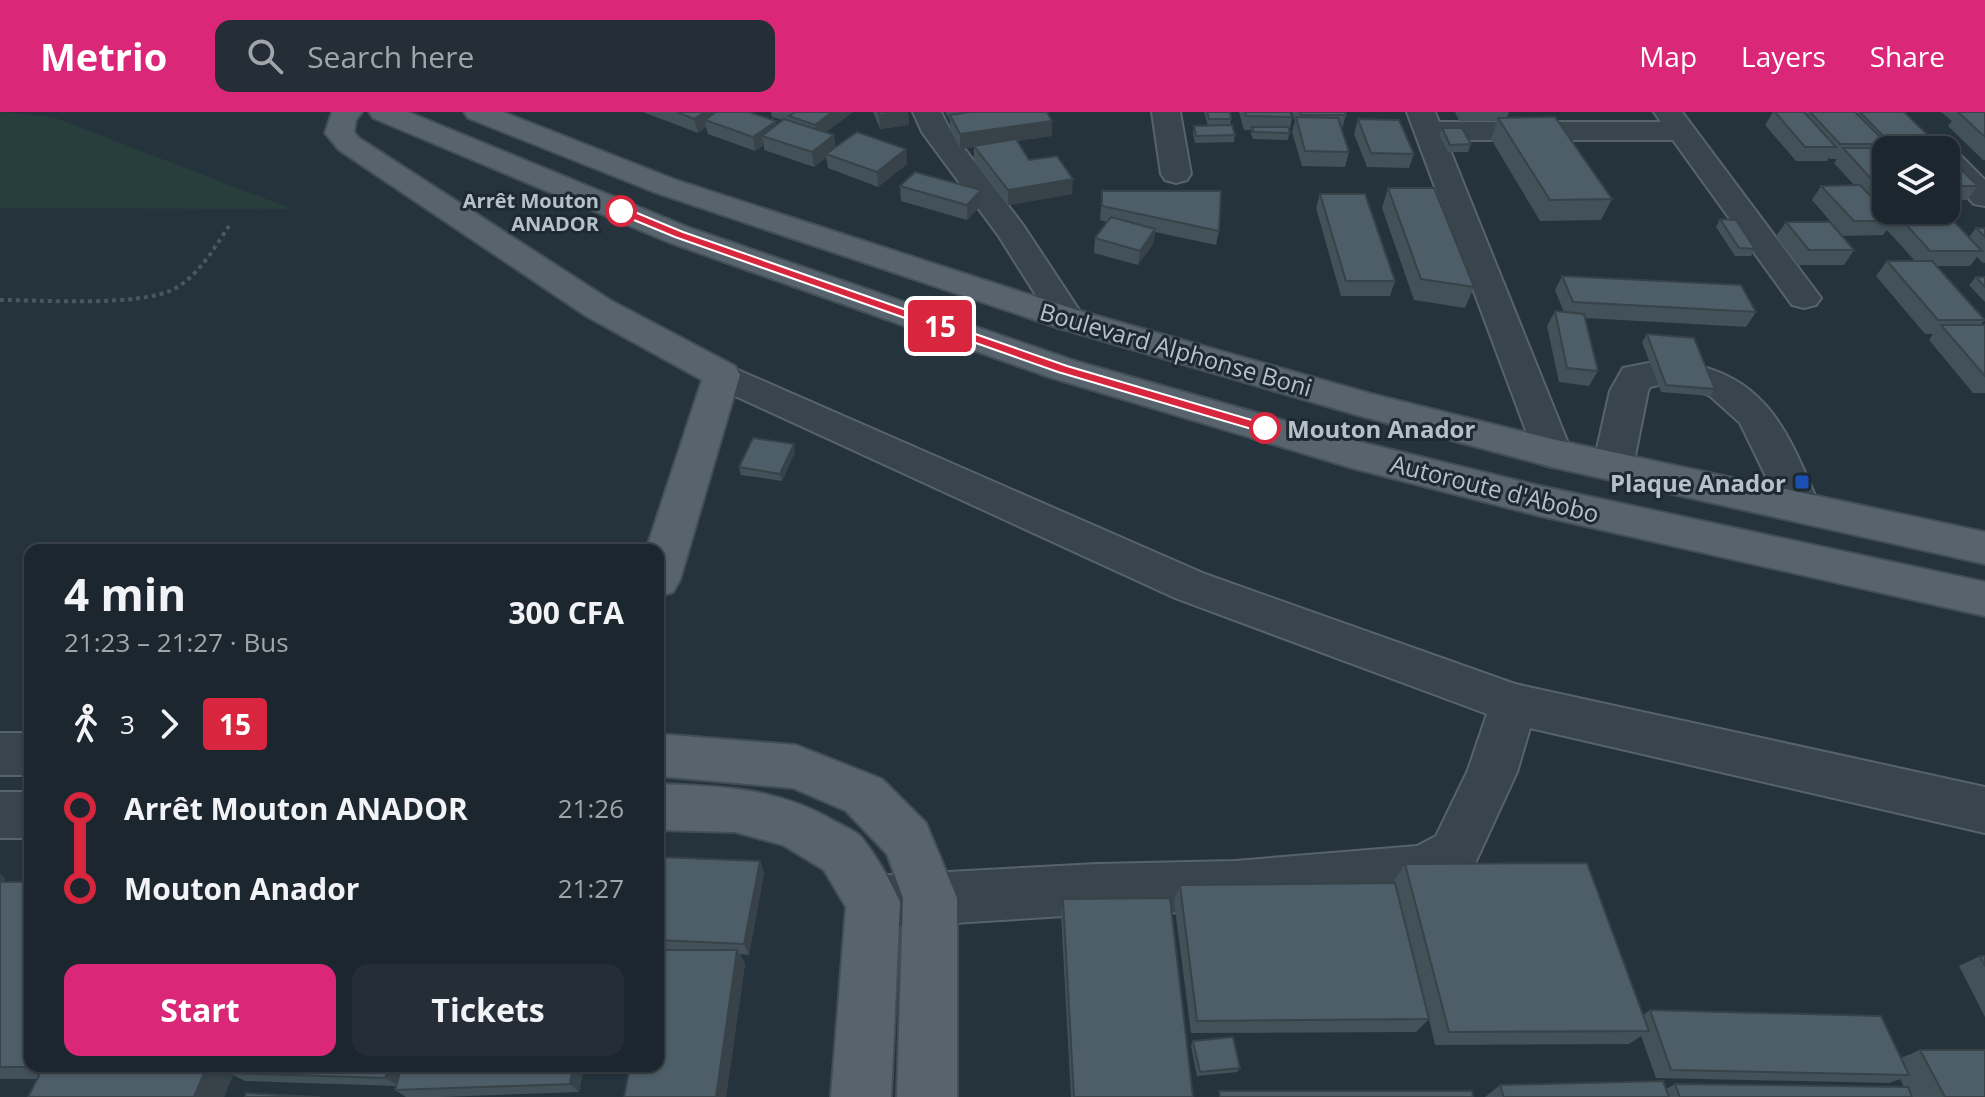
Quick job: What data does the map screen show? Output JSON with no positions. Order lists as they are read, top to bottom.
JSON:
{
  "streets": {
    "main road": ["Boulevard Alphonse Boni", "Autoroute d'Abobo"]
  },
  "places": {
    "other": ["Arrêt Mouton ANADOR", "Mouton Anador"],
    "transit": ["Plaque Anador"]
  },
  "lines": ["bus line 15"],
  "page": {
    "header": "Metrio",
    "search": "Search here",
    "nav": ["Map", "Layers", "Share"],
    "on_map": "15",
    "heading": ["4 min", "21:23 – 21:27 · Bus", "300 CFA"],
    "legs": ["3", "15"],
    "list": [
      {
        "name": "Arrêt Mouton ANADOR",
        "value": "21:26"
      },
      {
        "name": "Mouton Anador",
        "value": "21:27"
      }
    ],
    "buttons": ["Start", "Tickets"]
  }
}
